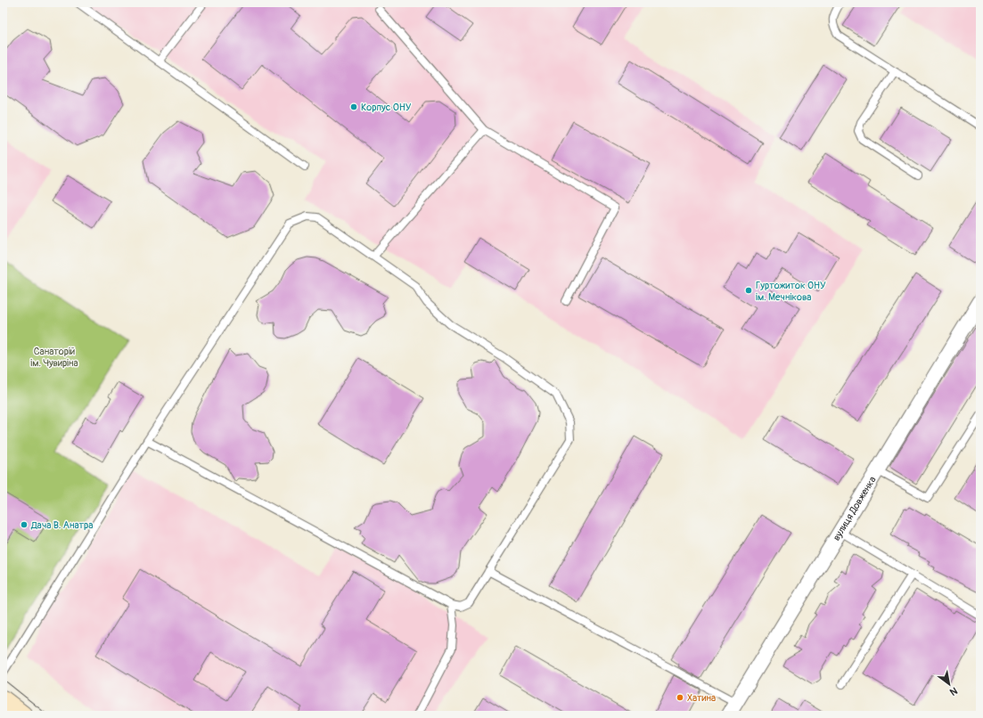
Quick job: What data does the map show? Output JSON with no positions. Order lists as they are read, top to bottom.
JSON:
{
  "streets": {
    "street": ["вулиця Довженка"]
  },
  "parks": ["Санаторій ім. Чувиріна"],
  "places": [
    "Корпус ОНУ",
    "Гуртожиток ОНУ ім. Мечнікова",
    "Дача В. Анатра",
    "Хатина"
  ],
  "north": "bottom right"
}
